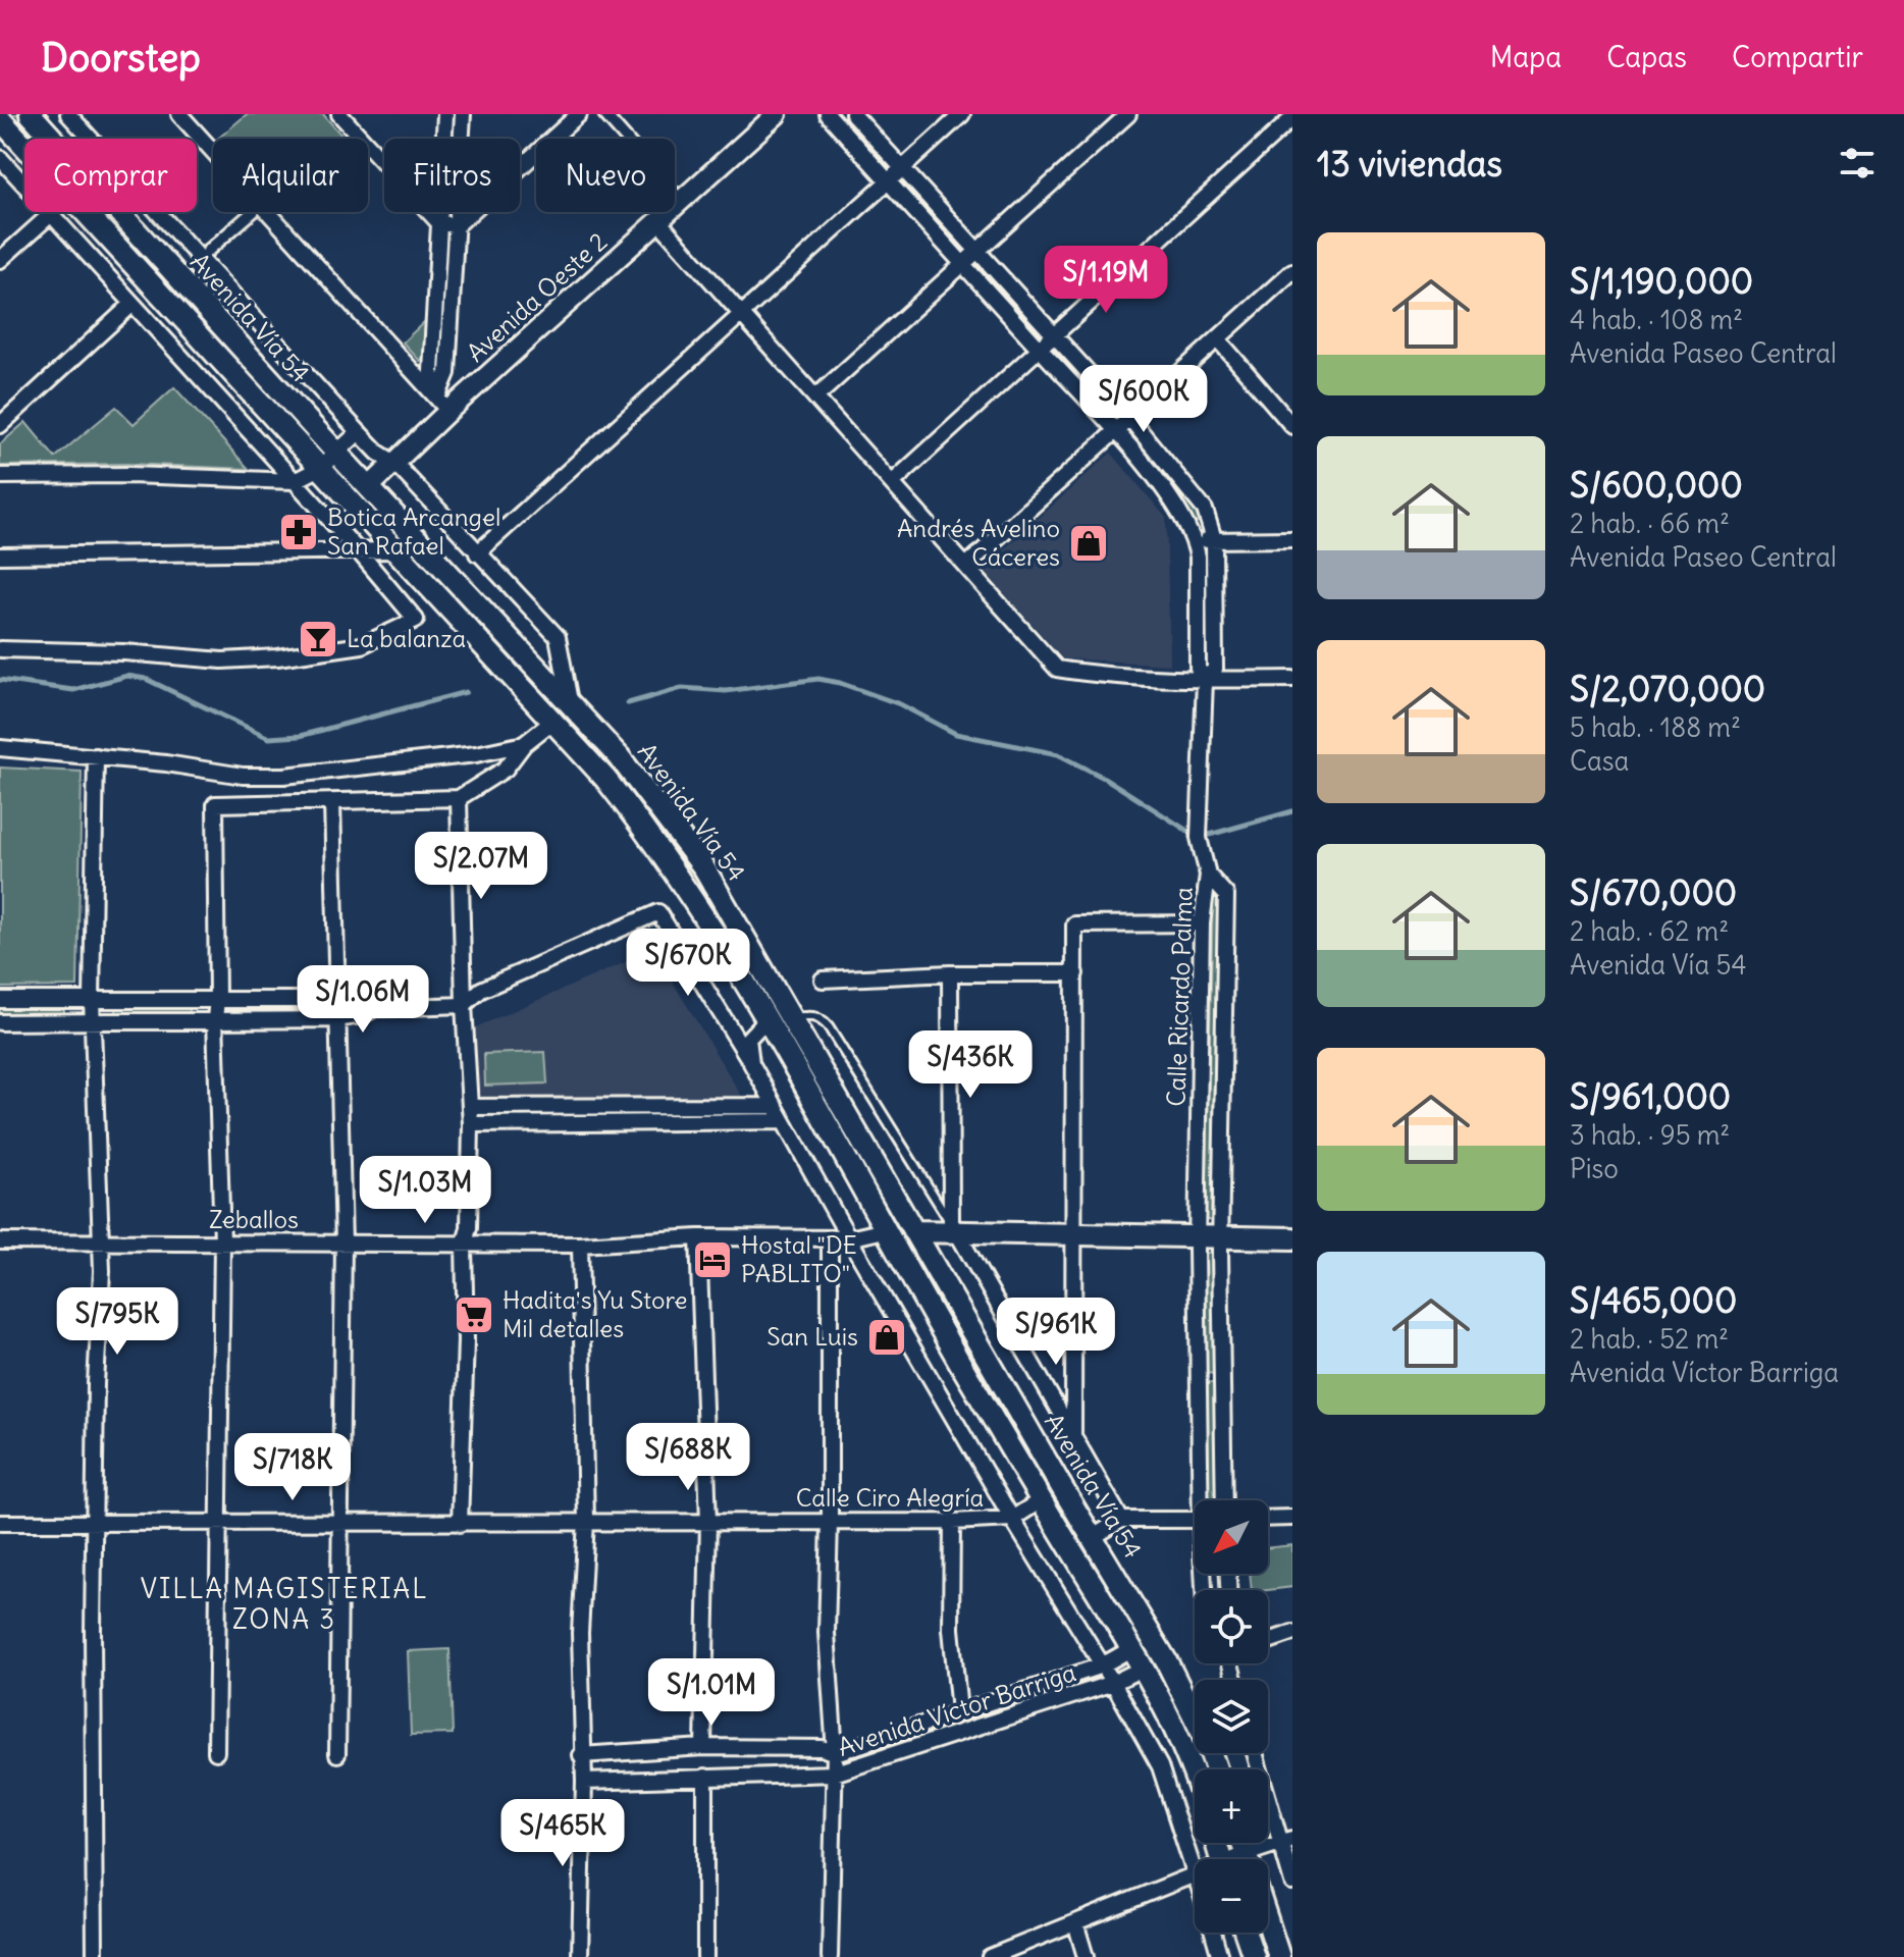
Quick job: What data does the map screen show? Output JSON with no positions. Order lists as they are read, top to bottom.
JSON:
{
  "streets": {
    "main road": ["Avenida Vía 54"],
    "street": [
      "Avenida Oeste 2",
      "Calle Ricardo Palma",
      "Zeballos",
      "Calle Ciro Alegría",
      "Avenida Víctor Barriga"
    ]
  },
  "crossings": [
    ["Avenida Oeste 2", "Avenida Vía 54"],
    ["Avenida Vía 54", "Zeballos"],
    ["Avenida Vía 54", "Calle Ciro Alegría"],
    ["Avenida Vía 54", "Avenida Víctor Barriga"]
  ],
  "districts": ["VILLA MAGISTERIAL ZONA 3"],
  "places": {
    "pharmacy": ["Botica Arcangel San Rafael"],
    "shop": ["Andrés Avelino Cáceres", "San Luis"],
    "bar": ["La balanza"],
    "hotel": ["Hostal \"DE PABLITO\""],
    "supermarket": ["Hadita's Yu Store Mil detalles"]
  },
  "north": "bottom left",
  "page": {
    "header": "Doorstep",
    "nav": ["Mapa", "Capas", "Compartir"],
    "heading": "13 viviendas",
    "chip": [
      "Comprar",
      "Alquilar",
      "Filtros",
      "Nuevo"
    ],
    "list": [
      {
        "name": "S/1,190,000",
        "note": "4 hab. · 108 m² · Avenida Paseo Central"
      },
      {
        "name": "S/600,000",
        "note": "2 hab. · 66 m² · Avenida Paseo Central"
      },
      {
        "name": "S/2,070,000",
        "note": "5 hab. · 188 m² · Casa"
      },
      {
        "name": "S/670,000",
        "note": "2 hab. · 62 m² · Avenida Vía 54"
      },
      {
        "name": "S/961,000",
        "note": "3 hab. · 95 m² · Piso"
      },
      {
        "name": "S/465,000",
        "note": "2 hab. · 52 m² · Avenida Víctor Barriga"
      }
    ],
    "price": [
      "S/1.19M",
      "S/600K",
      "S/2.07M",
      "S/670K",
      "S/1.06M",
      "S/436K",
      "S/1.03M",
      "S/795K",
      "S/961K",
      "S/688K",
      "S/718K",
      "S/1.01M",
      "S/465K"
    ],
    "map_buttons": ["+", "−"]
  }
}
